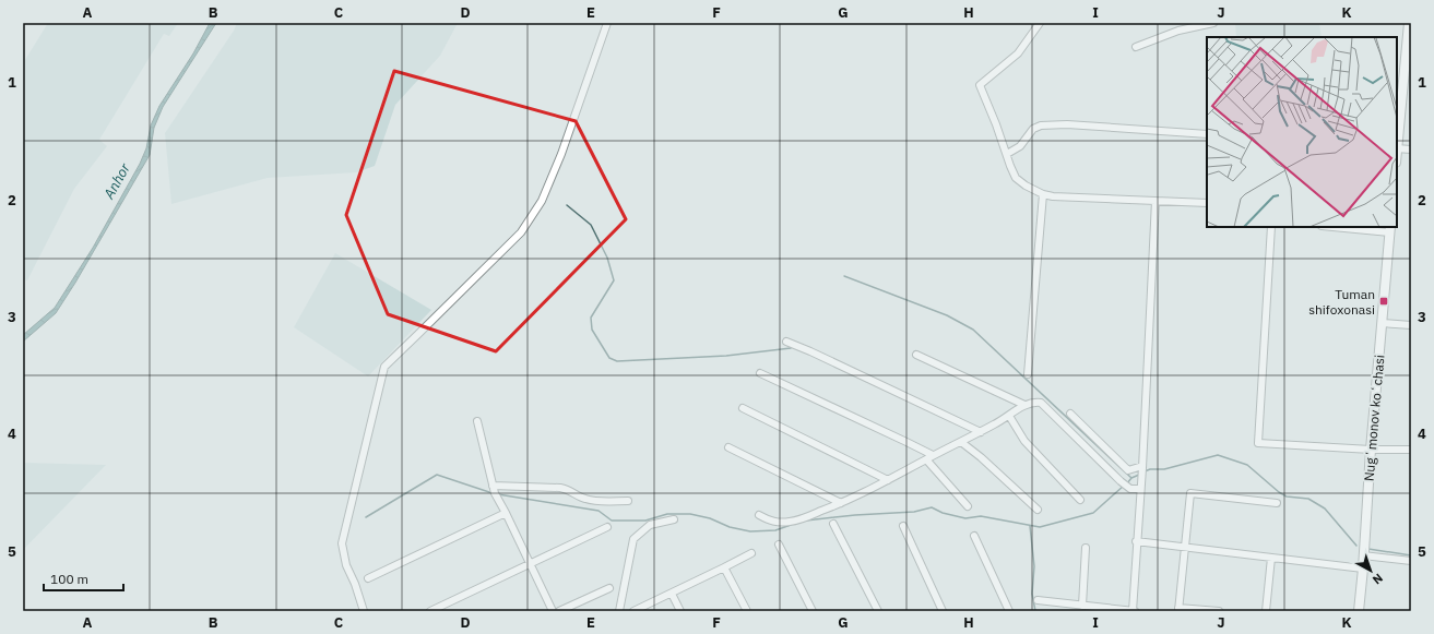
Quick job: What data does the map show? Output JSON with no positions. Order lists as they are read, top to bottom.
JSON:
{
  "streets": {
    "main road": ["Nugʻmonov koʻchasi"]
  },
  "water": ["Anhor"],
  "places": {
    "transit": ["Tuman shifoxonasi"]
  },
  "scale_bar": "100 m",
  "north": "bottom right",
  "grid": {
    "columns": [
      "A",
      "B",
      "C",
      "D",
      "E",
      "F",
      "G",
      "H",
      "I",
      "J",
      "K"
    ],
    "rows": [
      "1",
      "2",
      "3",
      "4",
      "5"
    ]
  }
}
